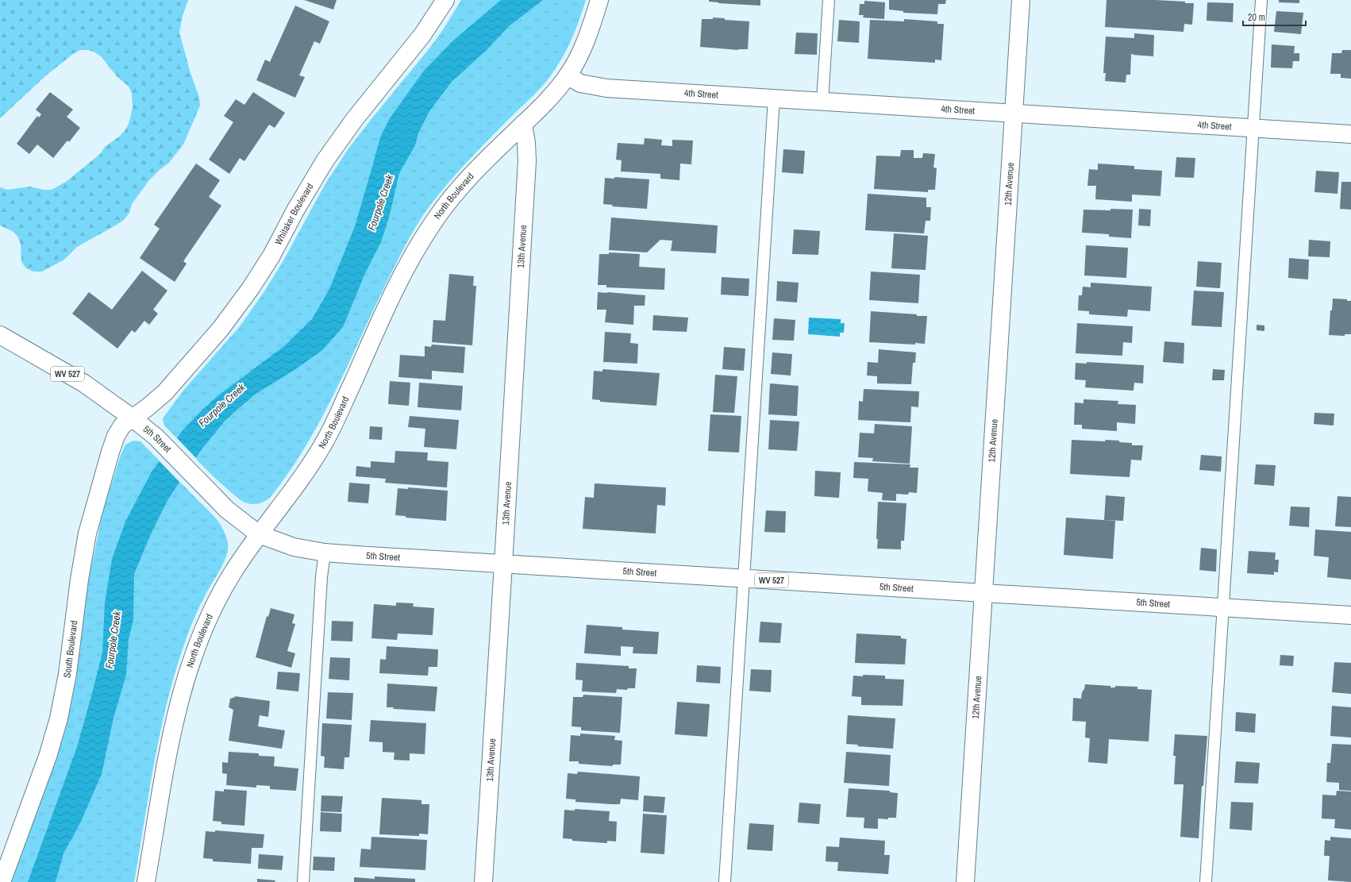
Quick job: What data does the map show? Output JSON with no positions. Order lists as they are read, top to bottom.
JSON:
{
  "streets": {
    "street": [
      "4th Street",
      "12th Avenue",
      "North Boulevard",
      "Whitaker Boulevard",
      "13th Avenue",
      "WV 527",
      "5th Street",
      "South Boulevard"
    ]
  },
  "crossings": [
    ["4th Street", "12th Avenue"],
    ["4th Street", "North Boulevard"],
    ["12th Avenue", "5th Street"],
    ["North Boulevard", "13th Avenue"],
    ["North Boulevard", "5th Street"],
    ["Whitaker Boulevard", "5th Street"],
    ["Whitaker Boulevard", "South Boulevard"],
    ["13th Avenue", "5th Street"],
    ["5th Street", "South Boulevard"]
  ],
  "water": ["Fourpole Creek"],
  "scale_bar": "20 m"
}
